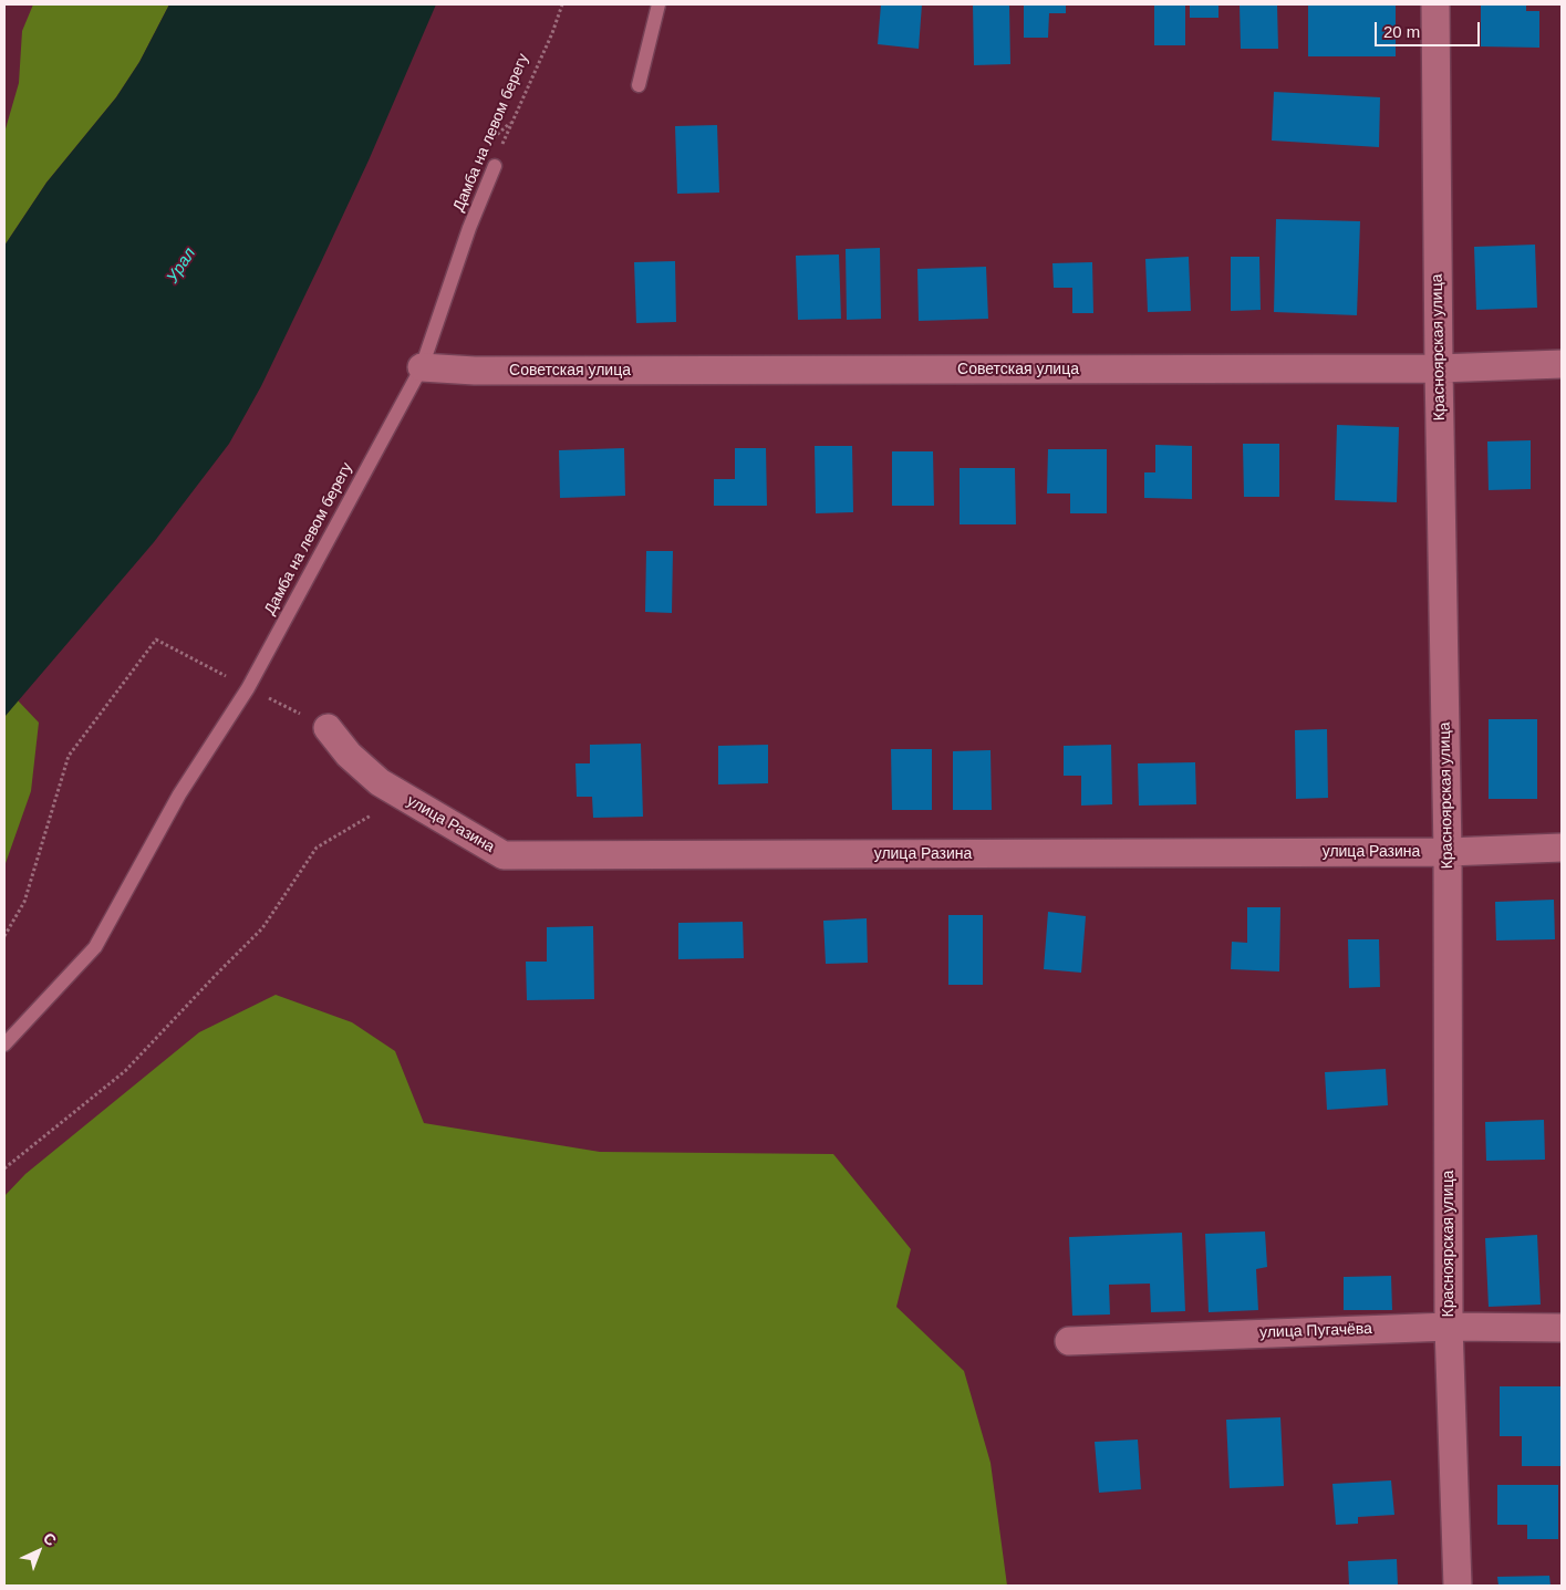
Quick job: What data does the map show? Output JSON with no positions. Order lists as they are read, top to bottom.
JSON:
{
  "streets": {
    "street": [
      "Красноярская улица",
      "Советская улица",
      "улица Разина",
      "улица Пугачёва"
    ],
    "lane": ["Дамба на левом берегу"]
  },
  "crossings": [
    ["Дамба на левом берегу", "Советская улица"],
    ["Красноярская улица", "Советская улица"],
    ["Красноярская улица", "улица Разина"],
    ["Красноярская улица", "улица Пугачёва"]
  ],
  "water": ["Урал"],
  "scale_bar": "20 m",
  "north": "top right"
}
